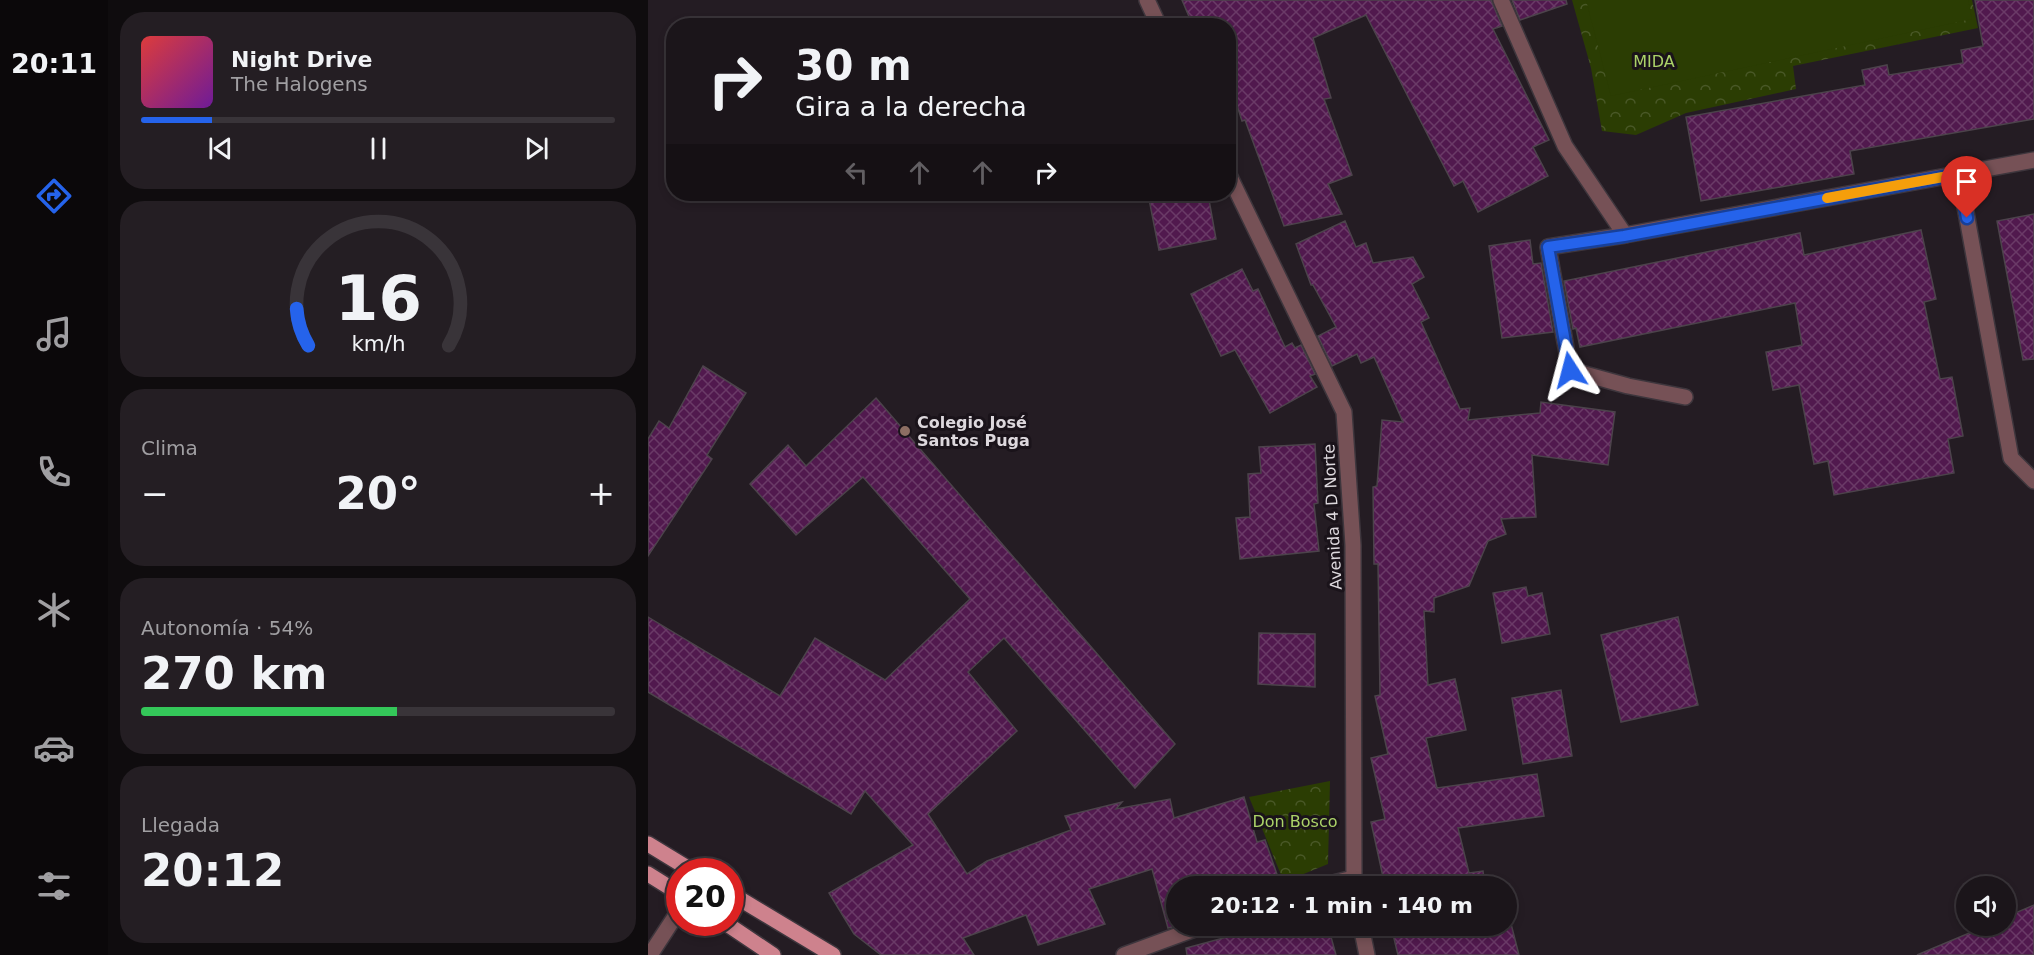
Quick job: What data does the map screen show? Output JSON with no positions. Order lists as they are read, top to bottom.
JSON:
{
  "streets": {
    "street": ["Avenida 4 D Norte"]
  },
  "parks": ["MIDA", "Don Bosco"],
  "places": ["Colegio José Santos Puga"],
  "page": {
    "tabs": "20:11",
    "turn": ["30 m", "Gira a la derecha"],
    "song": ["Night Drive", "The Halogens"],
    "tile": [
      "Clima",
      ["Autonomía · 54%", "270 km"],
      ["Llegada", "20:12"]
    ],
    "heat": ["−", "20°", "+"],
    "limit": "20",
    "trip": "20:12 · 1 min · 140 m",
    "gauge": ["16", "km/h"]
  }
}
